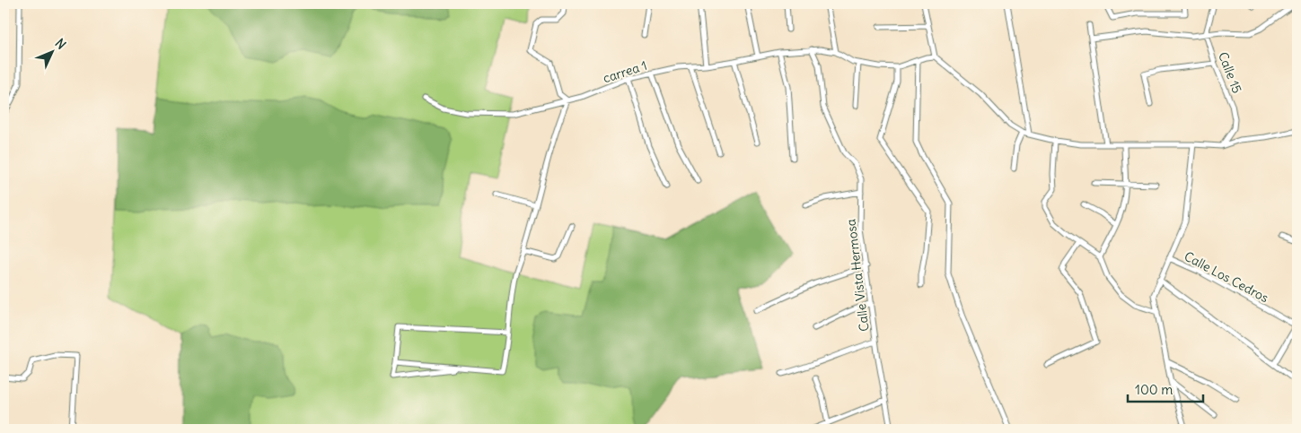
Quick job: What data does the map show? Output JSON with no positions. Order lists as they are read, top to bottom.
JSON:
{
  "streets": {
    "street": [
      "carrea 1",
      "Calle 15",
      "Calle Vista Hermosa",
      "Calle Los Cedros"
    ]
  },
  "crossings": [
    ["carrea 1", "Calle Vista Hermosa"]
  ],
  "scale_bar": "100 m",
  "north": "top right"
}
